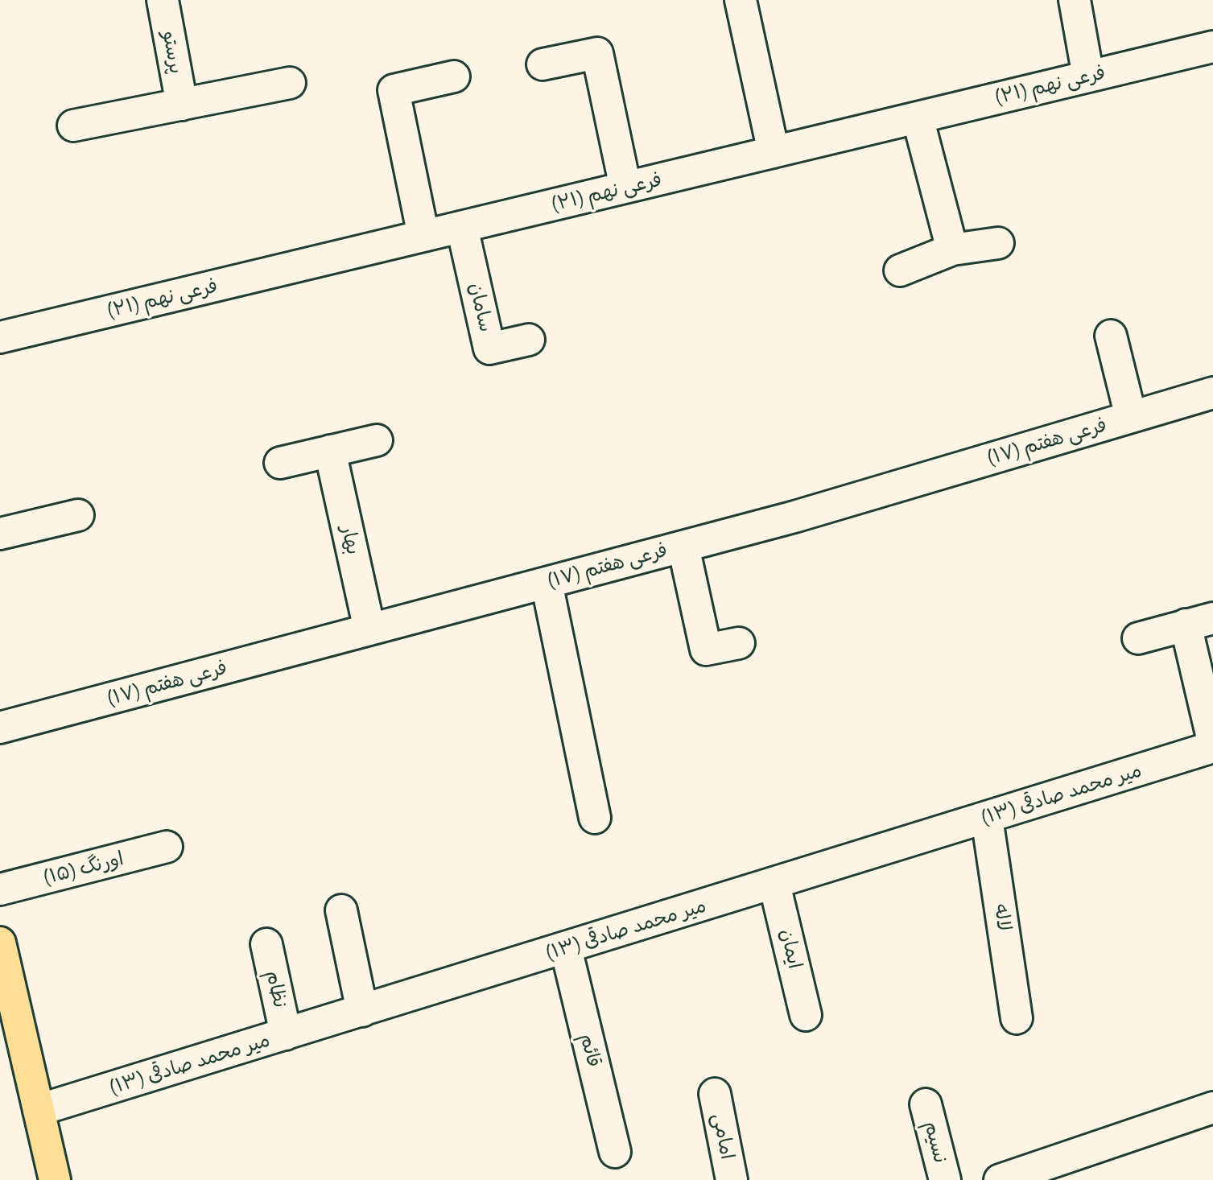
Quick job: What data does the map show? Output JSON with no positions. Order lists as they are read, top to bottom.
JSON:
{
  "streets": {
    "street": [
      "پرستو",
      "فرعی نهم (۲۱)",
      "سامان",
      "فرعی هفتم (۱۷)",
      "بهار",
      "میر محمد صادقی (۱۳)",
      "اورنگ (۱۵)",
      "لاله",
      "ایمان",
      "نظام",
      "قائم",
      "امامی",
      "نسیم"
    ]
  },
  "crossings": [
    ["فرعی نهم (۲۱)", "سامان"],
    ["فرعی هفتم (۱۷)", "بهار"],
    ["میر محمد صادقی (۱۳)", "لاله"],
    ["میر محمد صادقی (۱۳)", "ایمان"],
    ["میر محمد صادقی (۱۳)", "نظام"],
    ["میر محمد صادقی (۱۳)", "قائم"]
  ]
}
